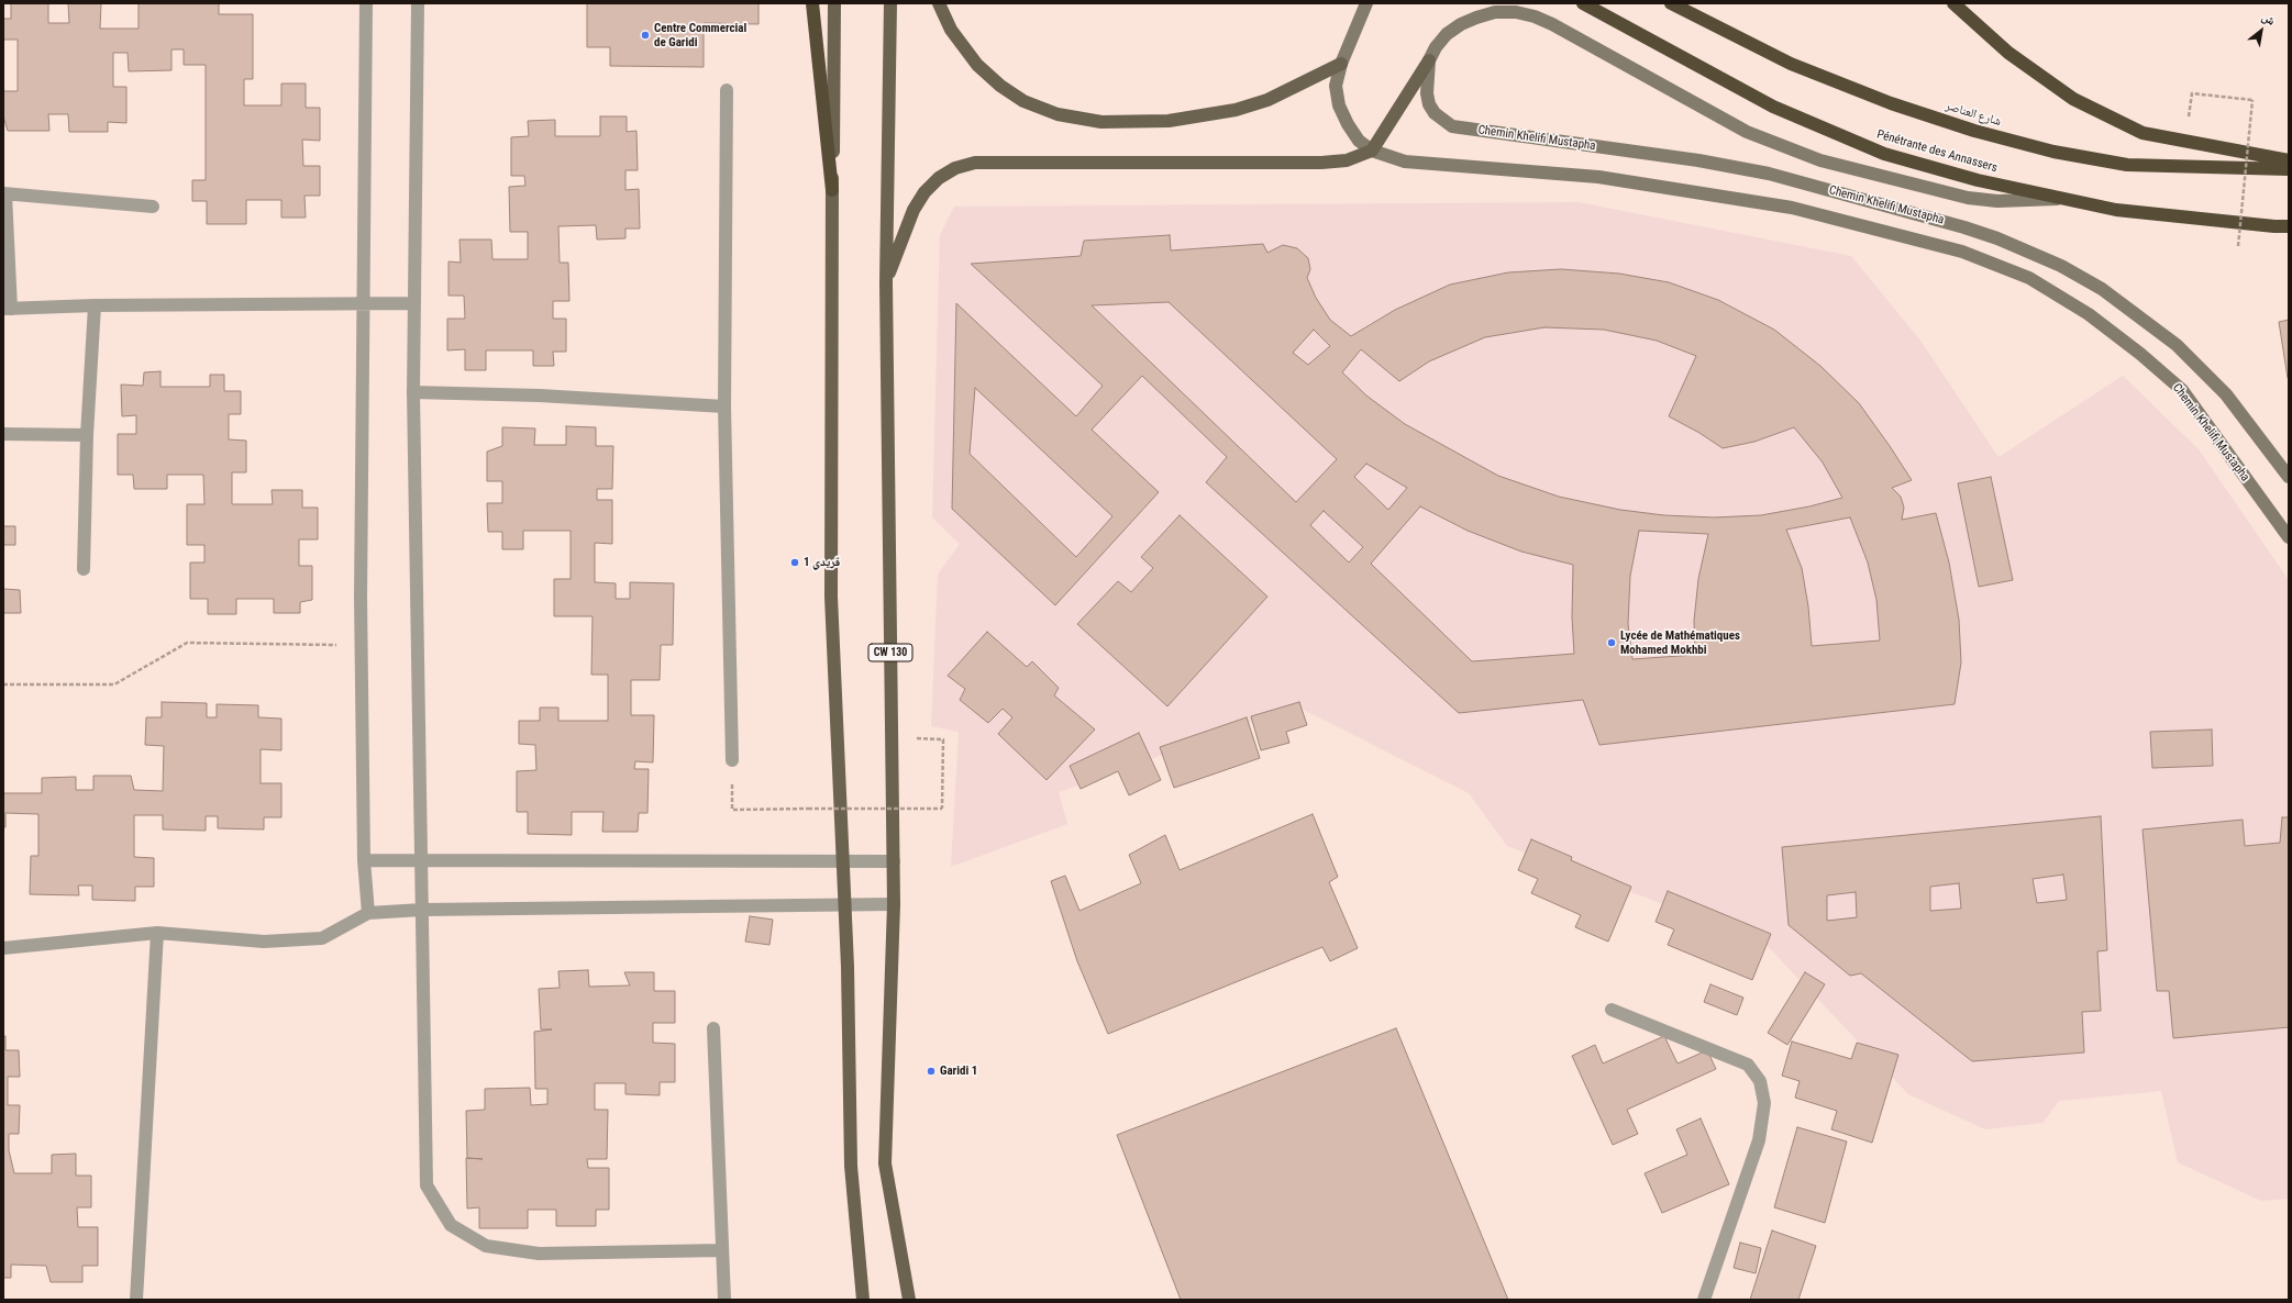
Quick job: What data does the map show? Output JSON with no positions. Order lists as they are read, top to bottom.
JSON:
{
  "streets": {
    "highway": ["شارع العناصر", "Pénétrante des Annassers"],
    "main road": ["Chemin Khelifi Mustapha", "CW 130"]
  },
  "crossings": [
    ["Chemin Khelifi Mustapha", "Pénétrante des Annassers"]
  ],
  "places": [
    "Centre Commercial de Garidi",
    "قريدي 1",
    "Lycée de Mathématiques Mohamed Mokhbi",
    "Garidi 1"
  ],
  "north": "top right"
}
